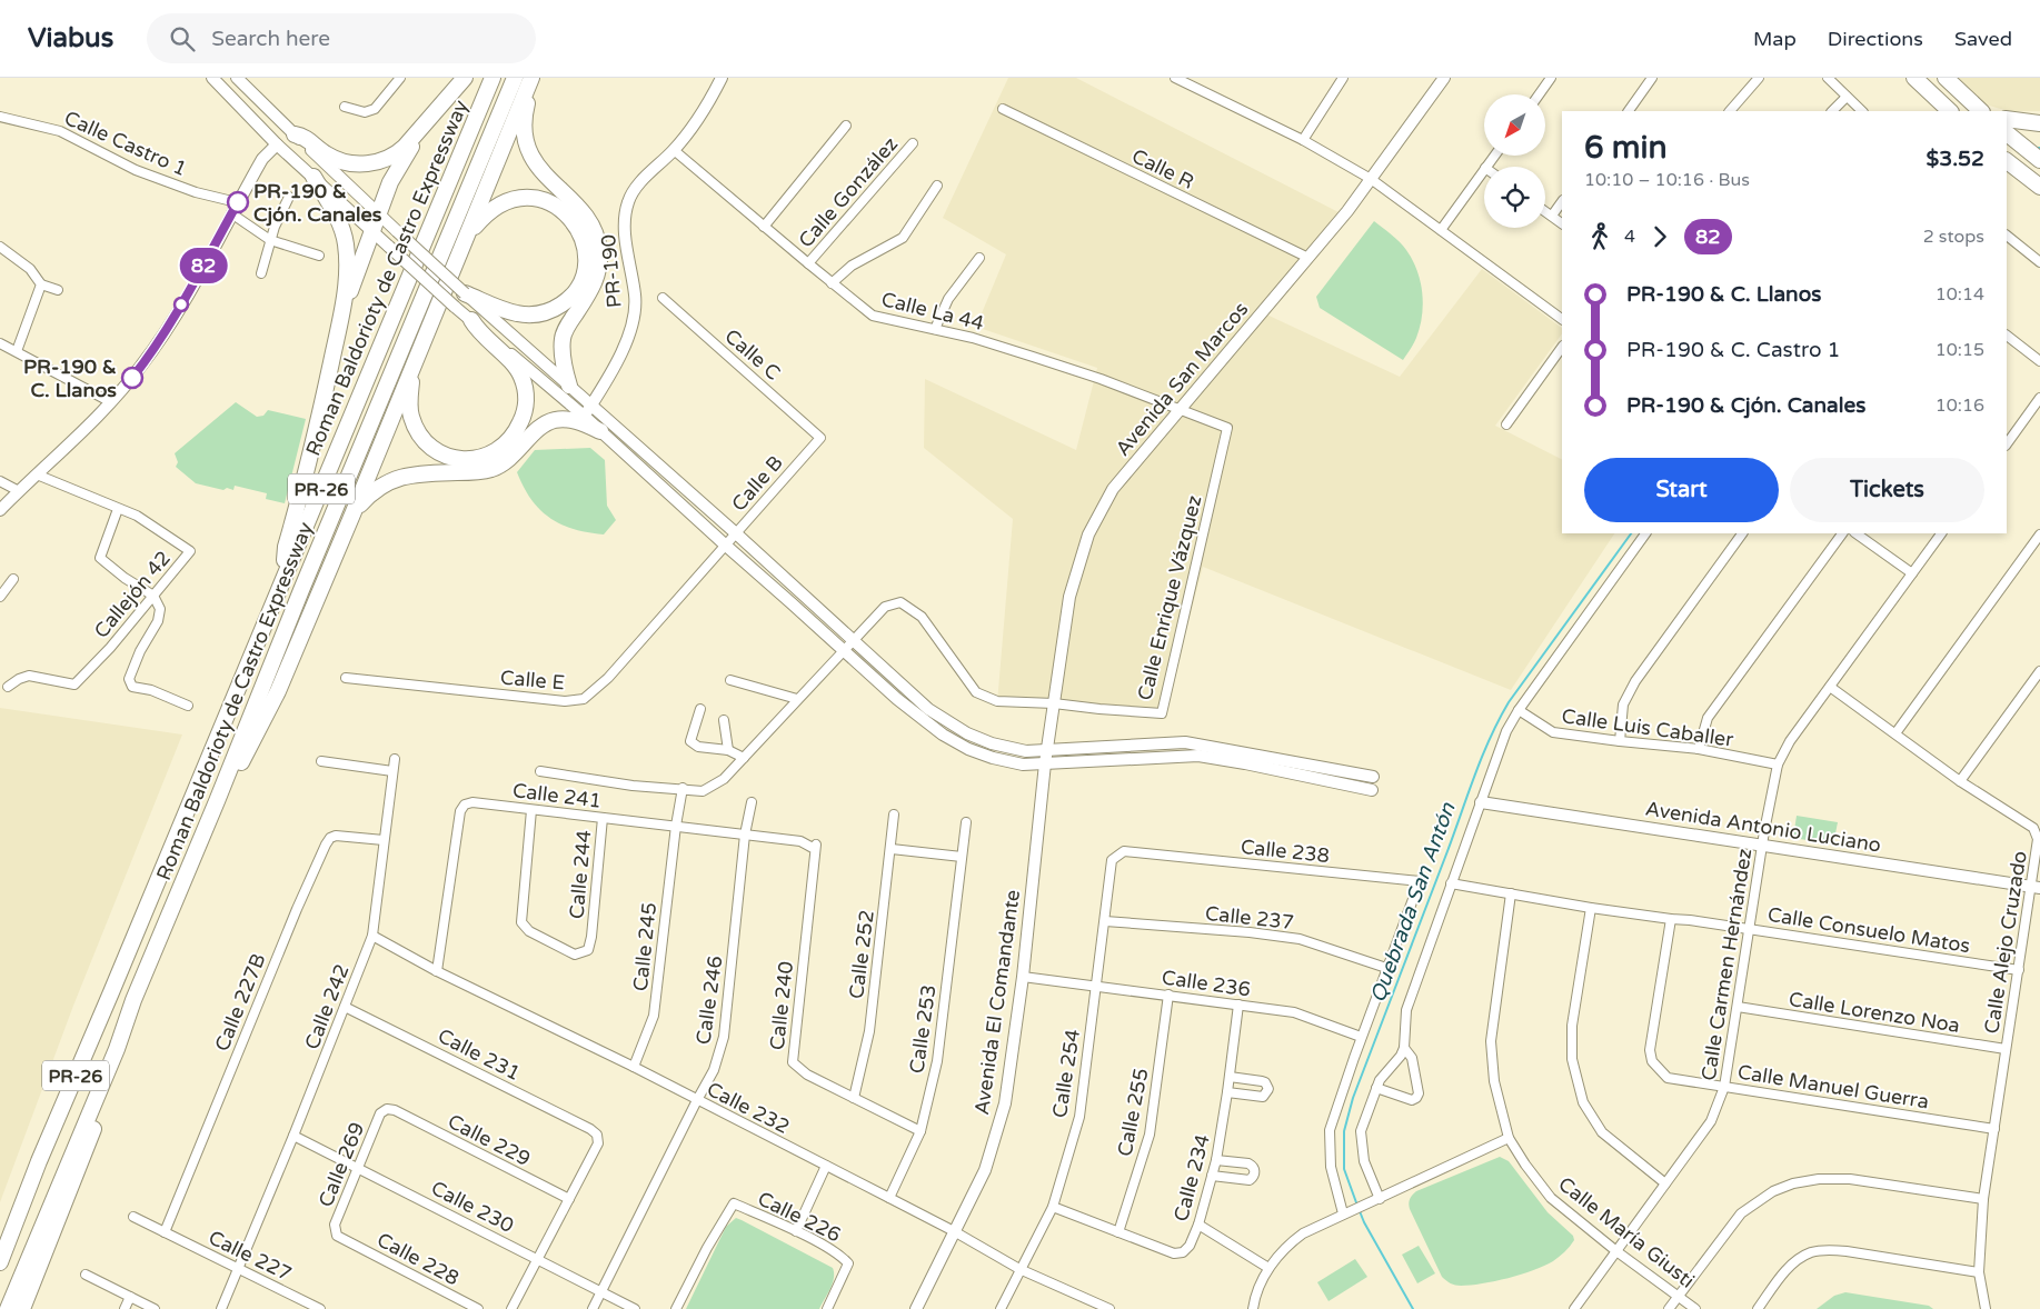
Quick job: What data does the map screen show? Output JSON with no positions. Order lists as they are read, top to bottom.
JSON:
{
  "streets": {
    "highway": ["Roman Baldorioty de Castro Expressway", "PR-26"],
    "main road": [
      "PR-190",
      "Avenida San Marcos",
      "Avenida Antonio Luciano",
      "Avenida El Comandante"
    ],
    "street": [
      "Calle Castro 1",
      "Calle R",
      "Calle González",
      "Calle La 44",
      "Calle C",
      "Calle B",
      "Callejón 42",
      "Calle Enrique Vázquez",
      "Calle E",
      "Calle Luis Caballer",
      "Calle 241",
      "Calle 238",
      "Calle 244",
      "Calle 237",
      "Calle Consuelo Matos",
      "Calle Alejo Cruzado",
      "Calle 245",
      "Calle 252",
      "Calle Carmen Hernández",
      "Calle 236",
      "Calle 246",
      "Calle 227B",
      "Calle 240",
      "Calle 242",
      "Calle Lorenzo Noa",
      "Calle 253",
      "Calle 231",
      "Calle 254",
      "Calle Manuel Guerra",
      "Calle 232",
      "Calle 255",
      "Calle 229",
      "Calle 269",
      "Calle 234",
      "Calle 230",
      "Calle 226",
      "Calle María Giusti",
      "Calle 227",
      "Calle 228"
    ]
  },
  "crossings": [
    ["Calle R", "Avenida San Marcos"],
    ["Calle González", "Calle La 44"],
    ["PR-190", "Calle La 44"],
    ["Calle La 44", "Avenida San Marcos"],
    ["Calle La 44", "Calle Enrique Vázquez"],
    ["Calle C", "Calle B"],
    ["Avenida San Marcos", "Calle Enrique Vázquez"],
    ["Avenida San Marcos", "Avenida El Comandante"],
    ["Calle B", "Calle E"],
    ["Calle Luis Caballer", "Calle Carmen Hernández"],
    ["Calle 241", "Calle 244"],
    ["Calle 241", "Calle 245"],
    ["Calle 241", "Calle 246"],
    ["Calle 241", "Calle 240"],
    ["Calle 241", "Calle 232"],
    ["Avenida Antonio Luciano", "Calle Alejo Cruzado"],
    ["Avenida Antonio Luciano", "Calle Carmen Hernández"],
    ["Calle 238", "Calle 237"],
    ["Calle 238", "Calle 254"],
    ["Calle 237", "Calle 254"],
    ["Calle Consuelo Matos", "Calle Alejo Cruzado"],
    ["Calle Consuelo Matos", "Calle Carmen Hernández"],
    ["Calle Consuelo Matos", "Calle Manuel Guerra"],
    ["Calle Consuelo Matos", "Calle María Giusti"],
    ["Calle Alejo Cruzado", "Calle Carmen Hernández"],
    ["Calle Alejo Cruzado", "Calle Lorenzo Noa"],
    ["Calle Alejo Cruzado", "Calle Manuel Guerra"],
    ["Calle 245", "Calle 232"],
    ["Calle 252", "Calle 240"],
    ["Calle Carmen Hernández", "Calle Lorenzo Noa"],
    ["Calle Carmen Hernández", "Calle Manuel Guerra"],
    ["Calle Carmen Hernández", "Calle María Giusti"],
    ["Calle 236", "Avenida El Comandante"],
    ["Calle 236", "Calle 254"],
    ["Calle 236", "Calle 255"],
    ["Calle 236", "Calle 234"],
    ["Calle 246", "Calle 232"],
    ["Calle 246", "Calle 230"],
    ["Calle 227B", "Calle 242"],
    ["Calle 227B", "Calle 227"],
    ["Avenida El Comandante", "Calle 232"],
    ["Calle 240", "Calle 253"],
    ["Calle 242", "Calle 231"],
    ["Calle 242", "Calle 232"],
    ["Calle 242", "Calle 230"],
    ["Calle 242", "Calle 227"],
    ["Calle 253", "Calle 232"],
    ["Calle 231", "Calle 229"],
    ["Calle 254", "Calle 232"],
    ["Calle 254", "Calle 234"],
    ["Calle 255", "Calle 234"],
    ["Calle 229", "Calle 269"],
    ["Calle 269", "Calle 230"],
    ["Calle 269", "Calle 228"]
  ],
  "water": ["Quebrada San Antón"],
  "places": ["PR-190 & Cjón. Canales", "PR-190 & C. Llanos"],
  "lines": ["bus line 82"],
  "north": "bottom left",
  "page": {
    "header": "Viabus",
    "search": "Search here",
    "nav": ["Map", "Directions", "Saved"],
    "on_map": "82",
    "heading": ["6 min", "10:10 – 10:16 · Bus", "$3.52"],
    "legs": ["4", "82", "2 stops"],
    "list": [
      {
        "name": "PR-190 & C. Llanos",
        "value": "10:14"
      },
      {
        "name": "PR-190 & C. Castro 1",
        "value": "10:15"
      },
      {
        "name": "PR-190 & Cjón. Canales",
        "value": "10:16"
      }
    ],
    "buttons": ["Start", "Tickets"]
  }
}
